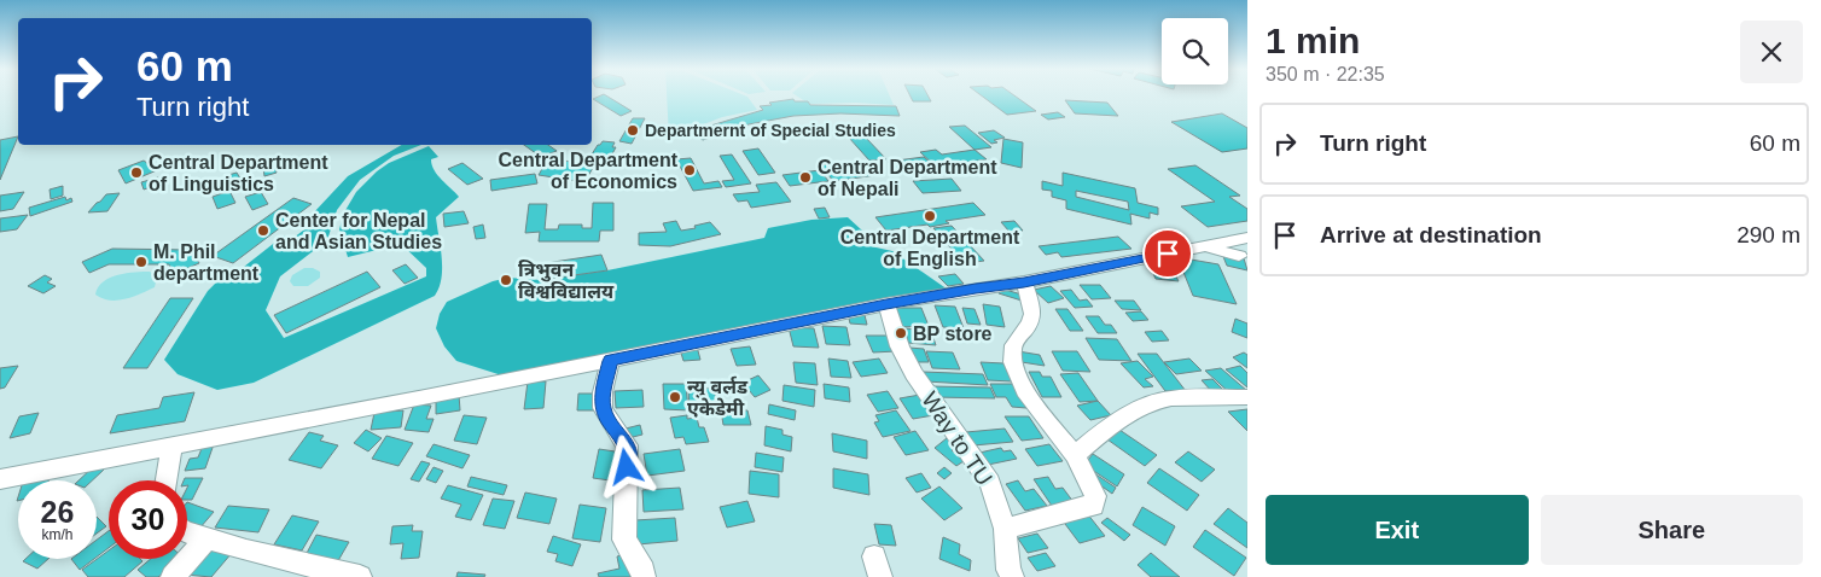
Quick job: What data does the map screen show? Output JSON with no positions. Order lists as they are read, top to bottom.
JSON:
{
  "streets": {
    "street": ["Way to TU"]
  },
  "places": [
    "Departmernt of Special Studies",
    "Central Department of Economics",
    "Central Department of Linguistics",
    "Central Department of Nepali",
    "Central Department of English",
    "Center for Nepal and Asian Studies",
    "M. Phil department",
    "त्रिभुवन विश्वविद्यालय",
    "BP store",
    "न्यु वर्लड एकेडेमी"
  ],
  "page": {
    "heading": ["1 min", "350 m · 22:35"],
    "turn": ["60 m", "Turn right"],
    "list": [
      {
        "name": "Turn right",
        "value": "60 m"
      },
      {
        "name": "Arrive at destination",
        "value": "290 m"
      }
    ],
    "speed": "26 km/h",
    "limit": "30",
    "buttons": ["Exit", "Share"]
  }
}
